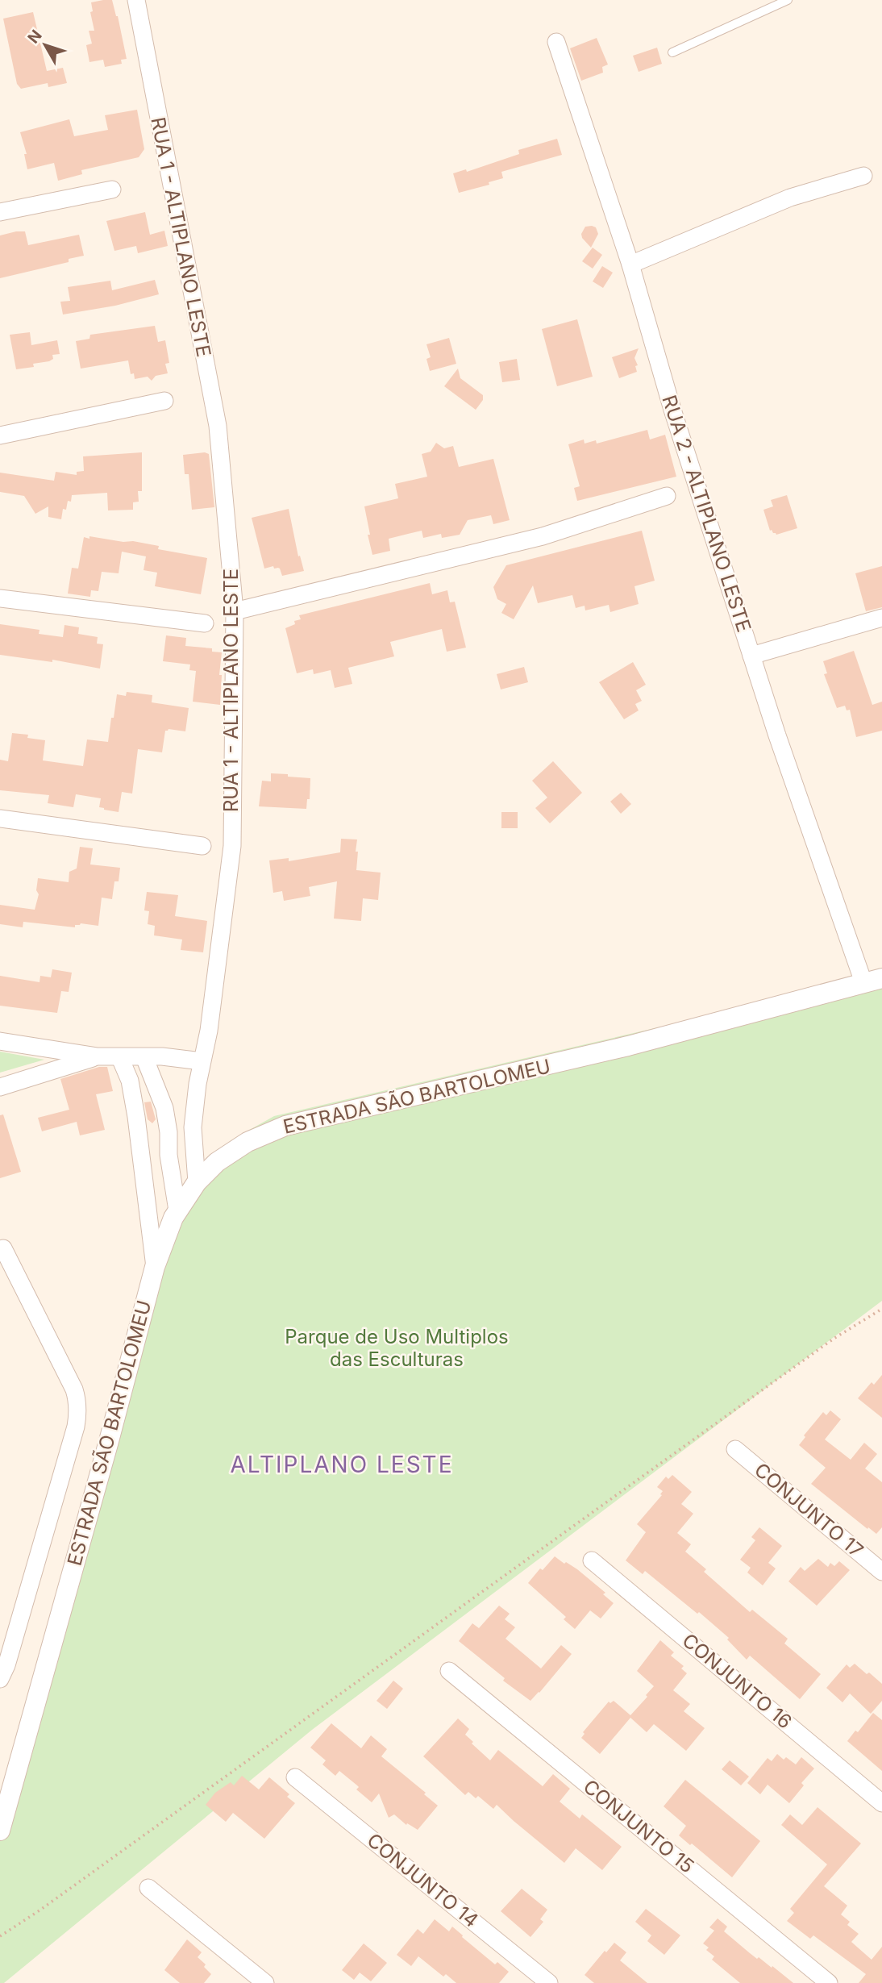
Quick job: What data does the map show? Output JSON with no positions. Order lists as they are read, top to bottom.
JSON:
{
  "streets": {
    "street": [
      "RUA 1 - ALTIPLANO LESTE",
      "RUA 2 - ALTIPLANO LESTE",
      "ESTRADA SÃO BARTOLOMEU",
      "CONJUNTO 17",
      "CONJUNTO 16",
      "CONJUNTO 15",
      "CONJUNTO 14"
    ]
  },
  "crossings": [
    ["RUA 1 - ALTIPLANO LESTE", "ESTRADA SÃO BARTOLOMEU"],
    ["RUA 2 - ALTIPLANO LESTE", "ESTRADA SÃO BARTOLOMEU"]
  ],
  "districts": ["ALTIPLANO LESTE"],
  "parks": ["Parque de Uso Multiplos das Esculturas"],
  "north": "top left"
}
